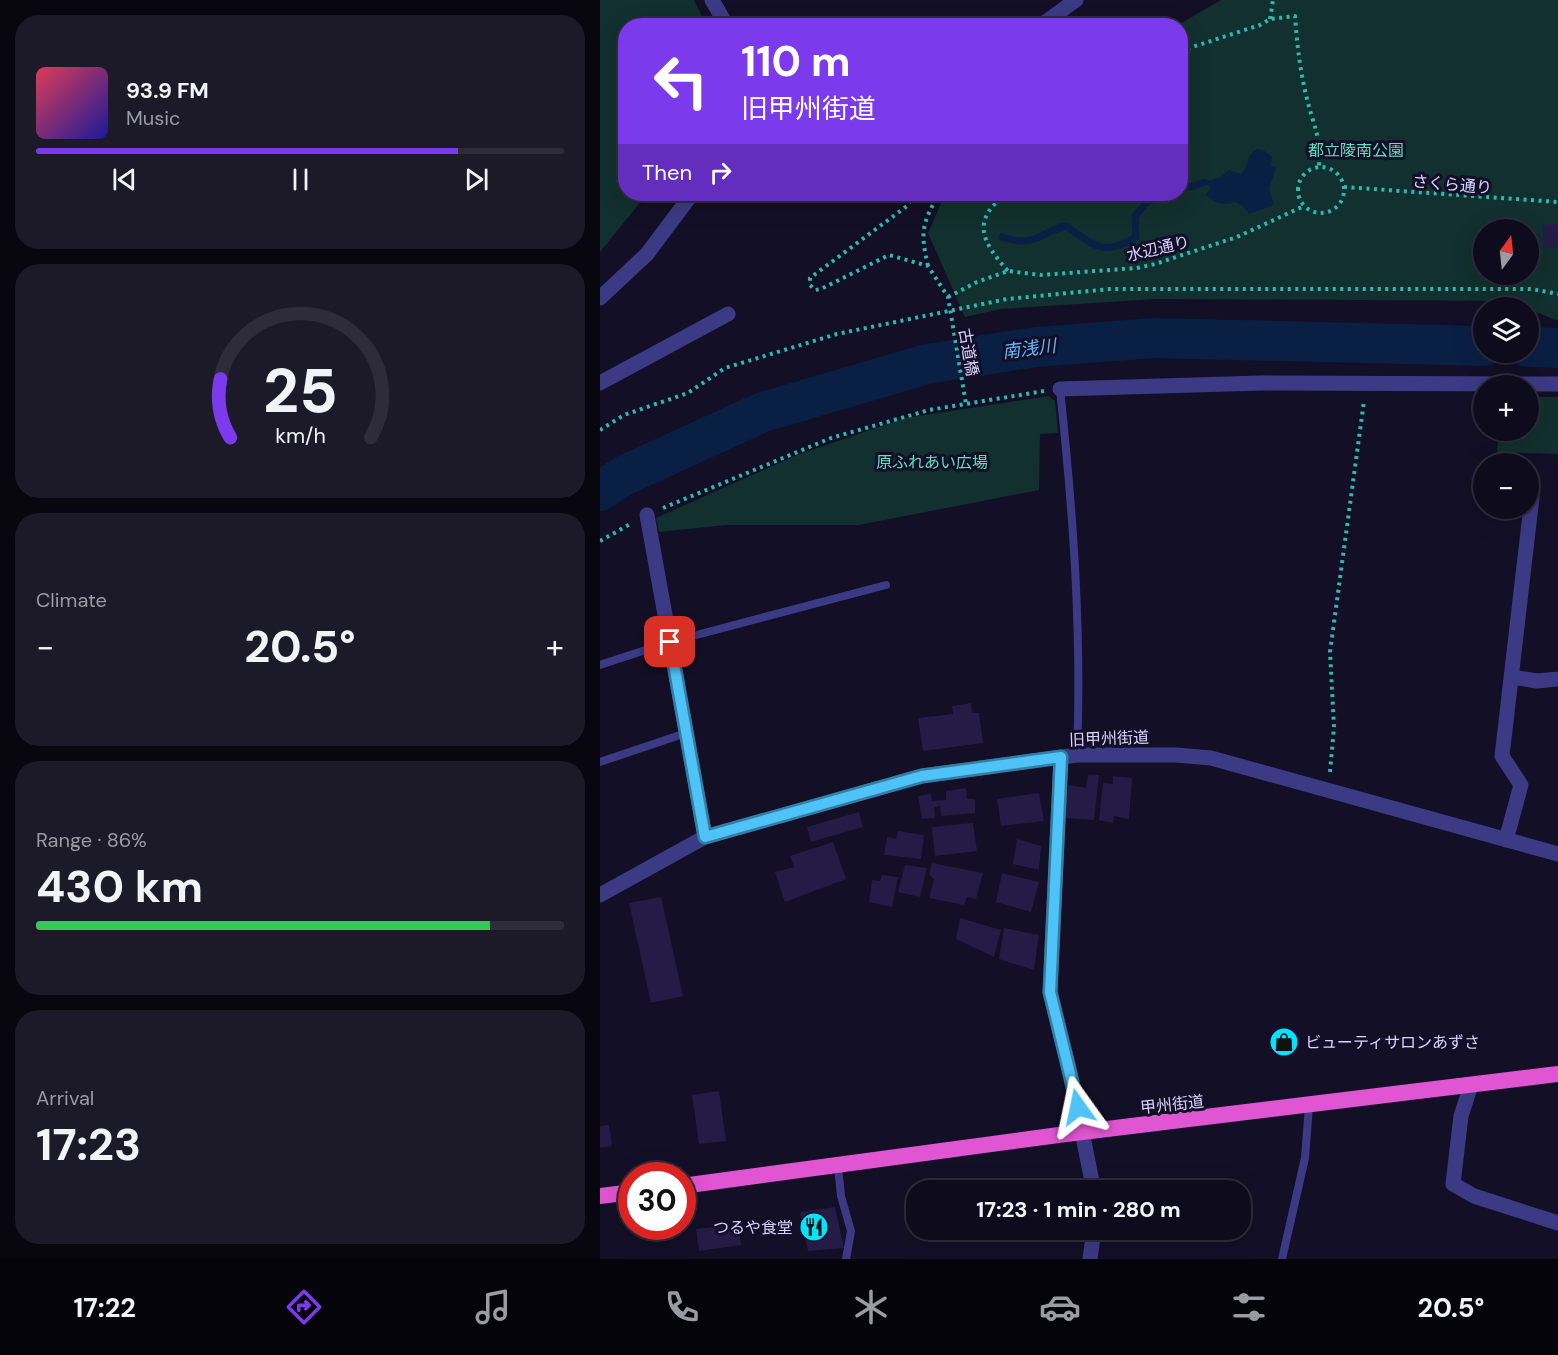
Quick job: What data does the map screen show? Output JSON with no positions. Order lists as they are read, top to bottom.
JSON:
{
  "streets": {
    "highway": ["甲州街道"],
    "street": ["旧甲州街道"],
    "path": ["さくら通り", "水辺通り", "古道橋"]
  },
  "crossings": [
    ["さくら通り", "水辺通り"]
  ],
  "water": ["南浅川"],
  "parks": ["都立陵南公園", "原ふれあい広場"],
  "places": {
    "shop": ["ビューティサロンあずさ"],
    "restaurant": ["つるや食堂"]
  },
  "north": "top",
  "page": {
    "turn": ["110 m", "旧甲州街道"],
    "song": ["93.9 FM", "Music"],
    "then": "Then",
    "map_buttons": ["+", "−"],
    "tile": [
      "Climate",
      ["Range · 86%", "430 km"],
      ["Arrival", "17:23"]
    ],
    "heat": ["−", "20.5°", "+"],
    "limit": "30",
    "trip": "17:23 · 1 min · 280 m",
    "tabs": ["17:22", "20.5°"],
    "gauge": ["25", "km/h"]
  }
}
